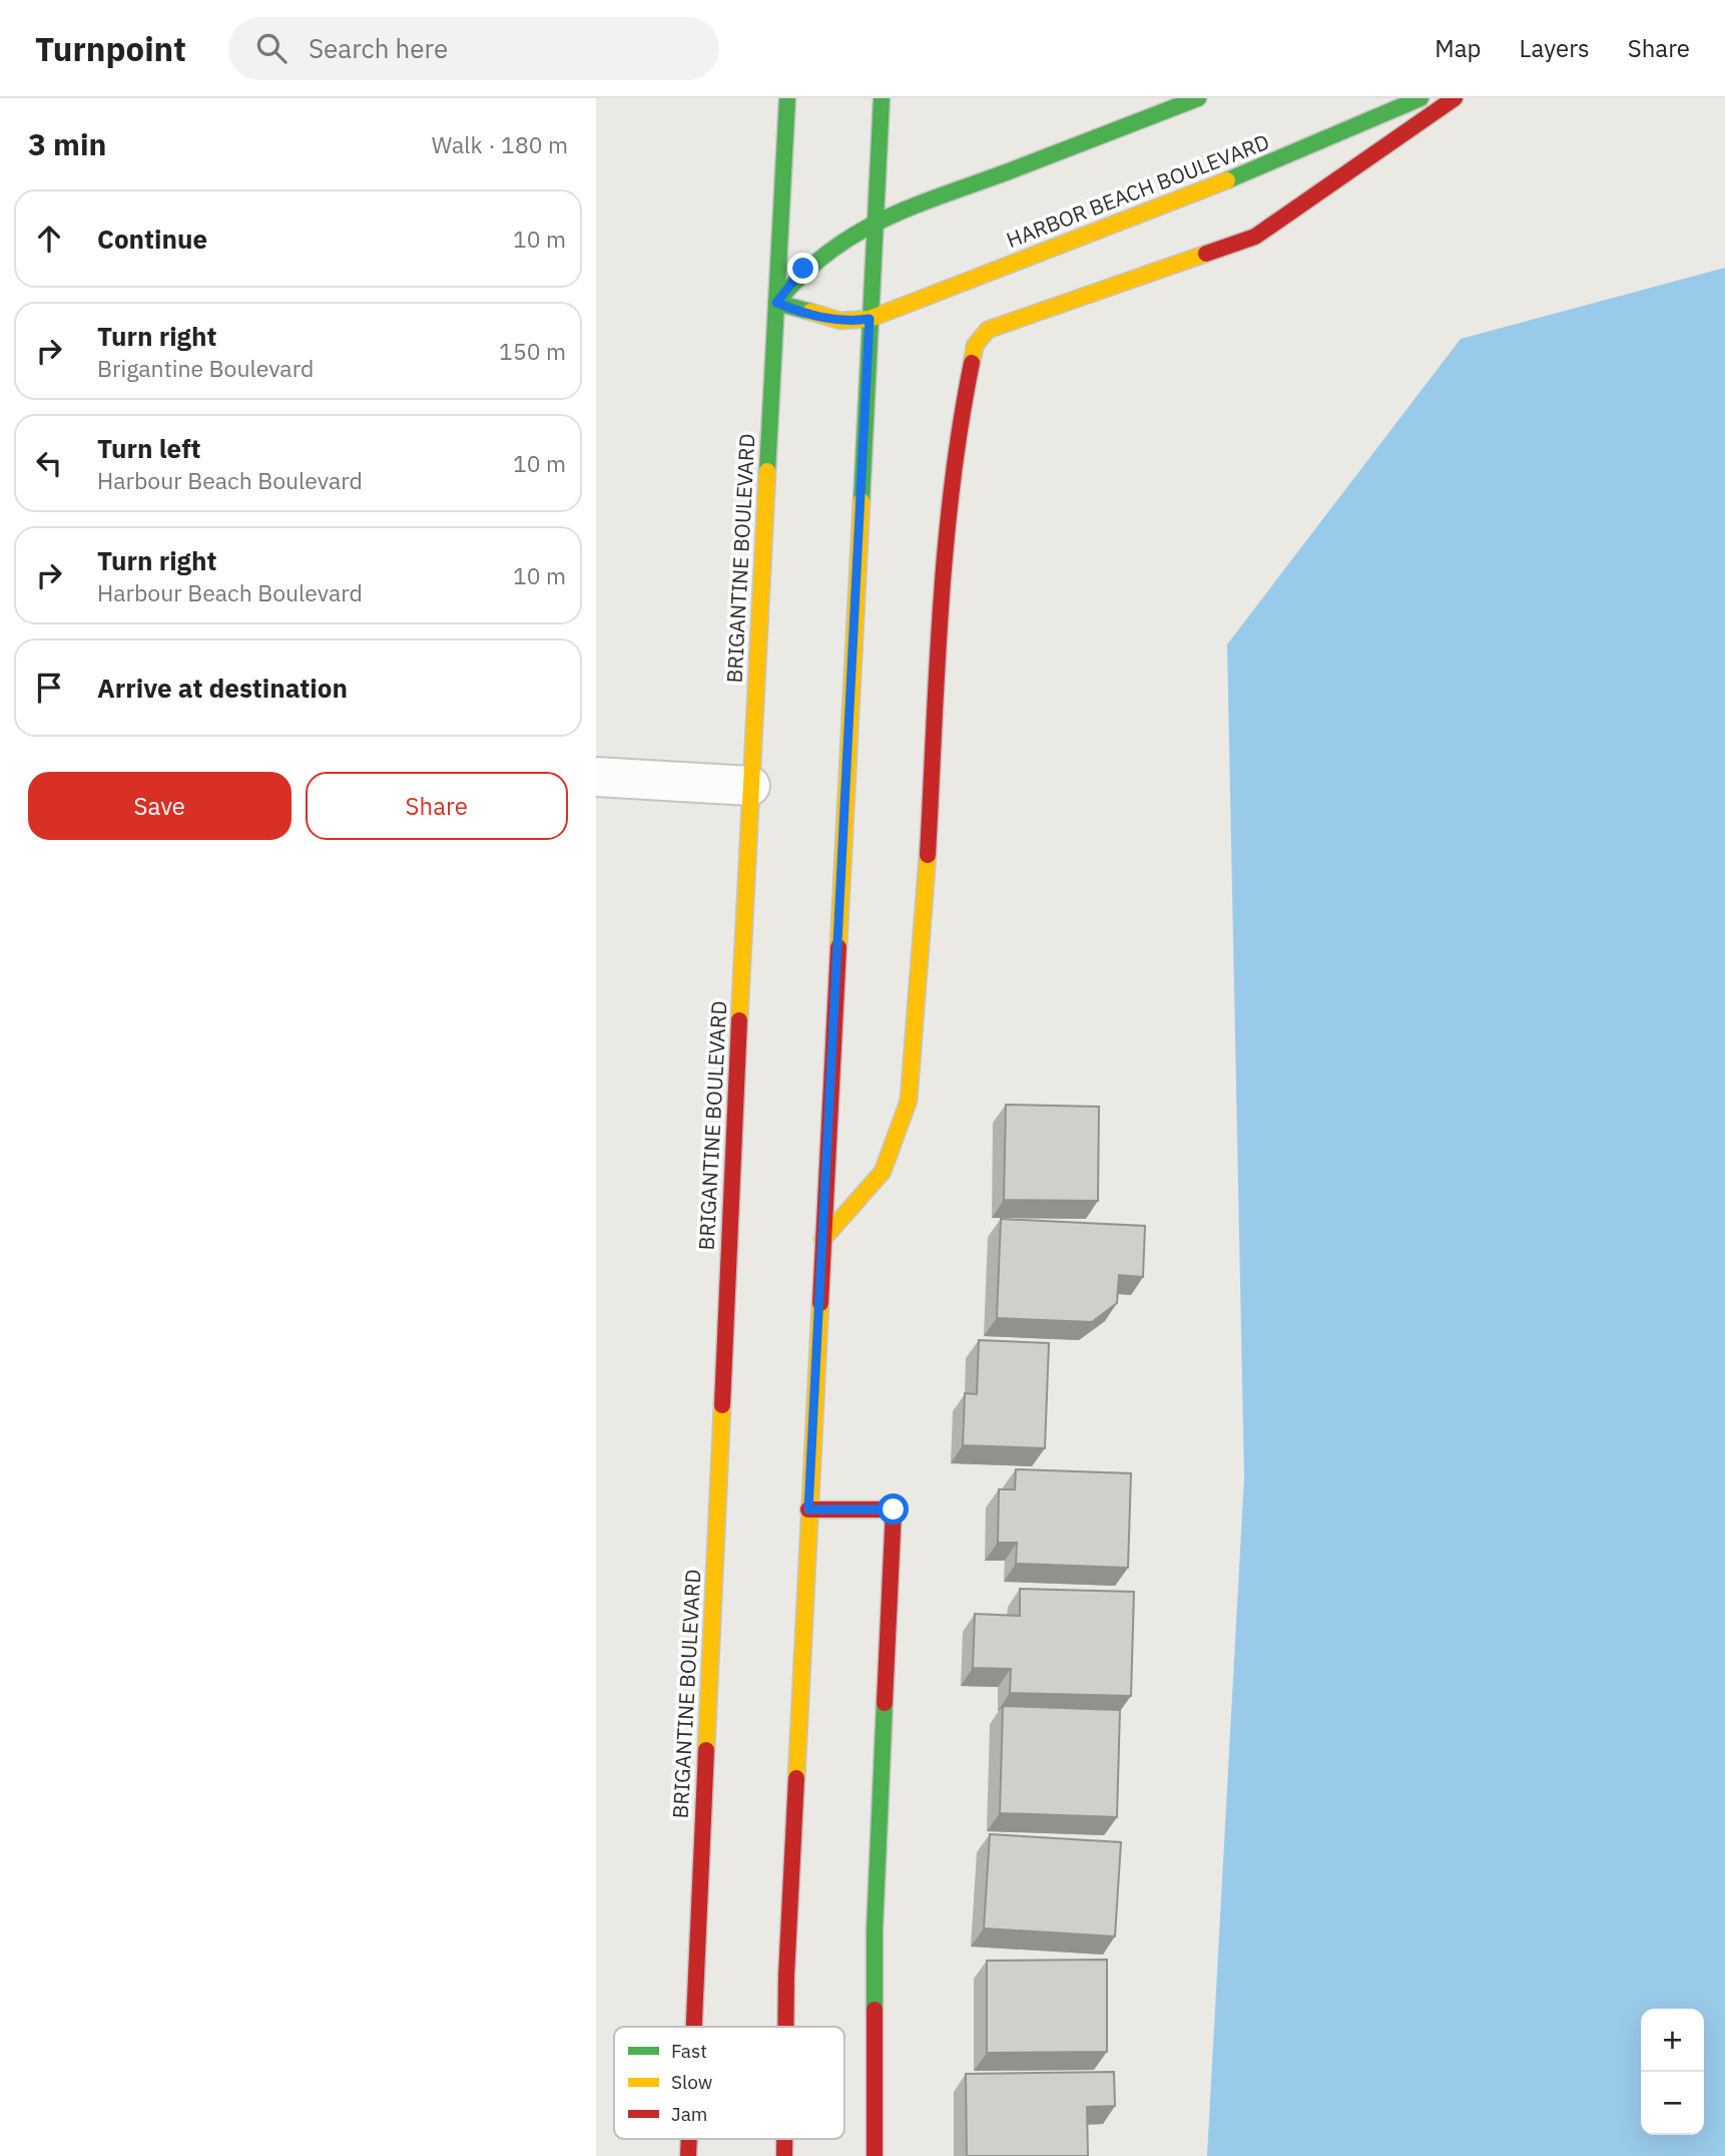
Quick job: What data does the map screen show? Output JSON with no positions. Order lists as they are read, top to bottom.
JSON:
{
  "streets": {
    "main road": ["HARBOR BEACH BOULEVARD", "BRIGANTINE BOULEVARD"]
  },
  "crossings": [
    ["HARBOR BEACH BOULEVARD", "BRIGANTINE BOULEVARD"]
  ],
  "legend": ["Fast", "Slow", "Jam"],
  "page": {
    "header": "Turnpoint",
    "search": "Search here",
    "nav": ["Map", "Layers", "Share"],
    "heading": ["3 min", "Walk · 180 m"],
    "list": [
      ["Continue", "10 m"],
      ["Turn right", "Brigantine Boulevard", "150 m"],
      ["Turn left", "Harbour Beach Boulevard", "10 m"],
      ["Turn right", "Harbour Beach Boulevard", "10 m"],
      "Arrive at destination"
    ],
    "buttons": ["Save", "Share"],
    "map_buttons": ["+", "−"]
  }
}
